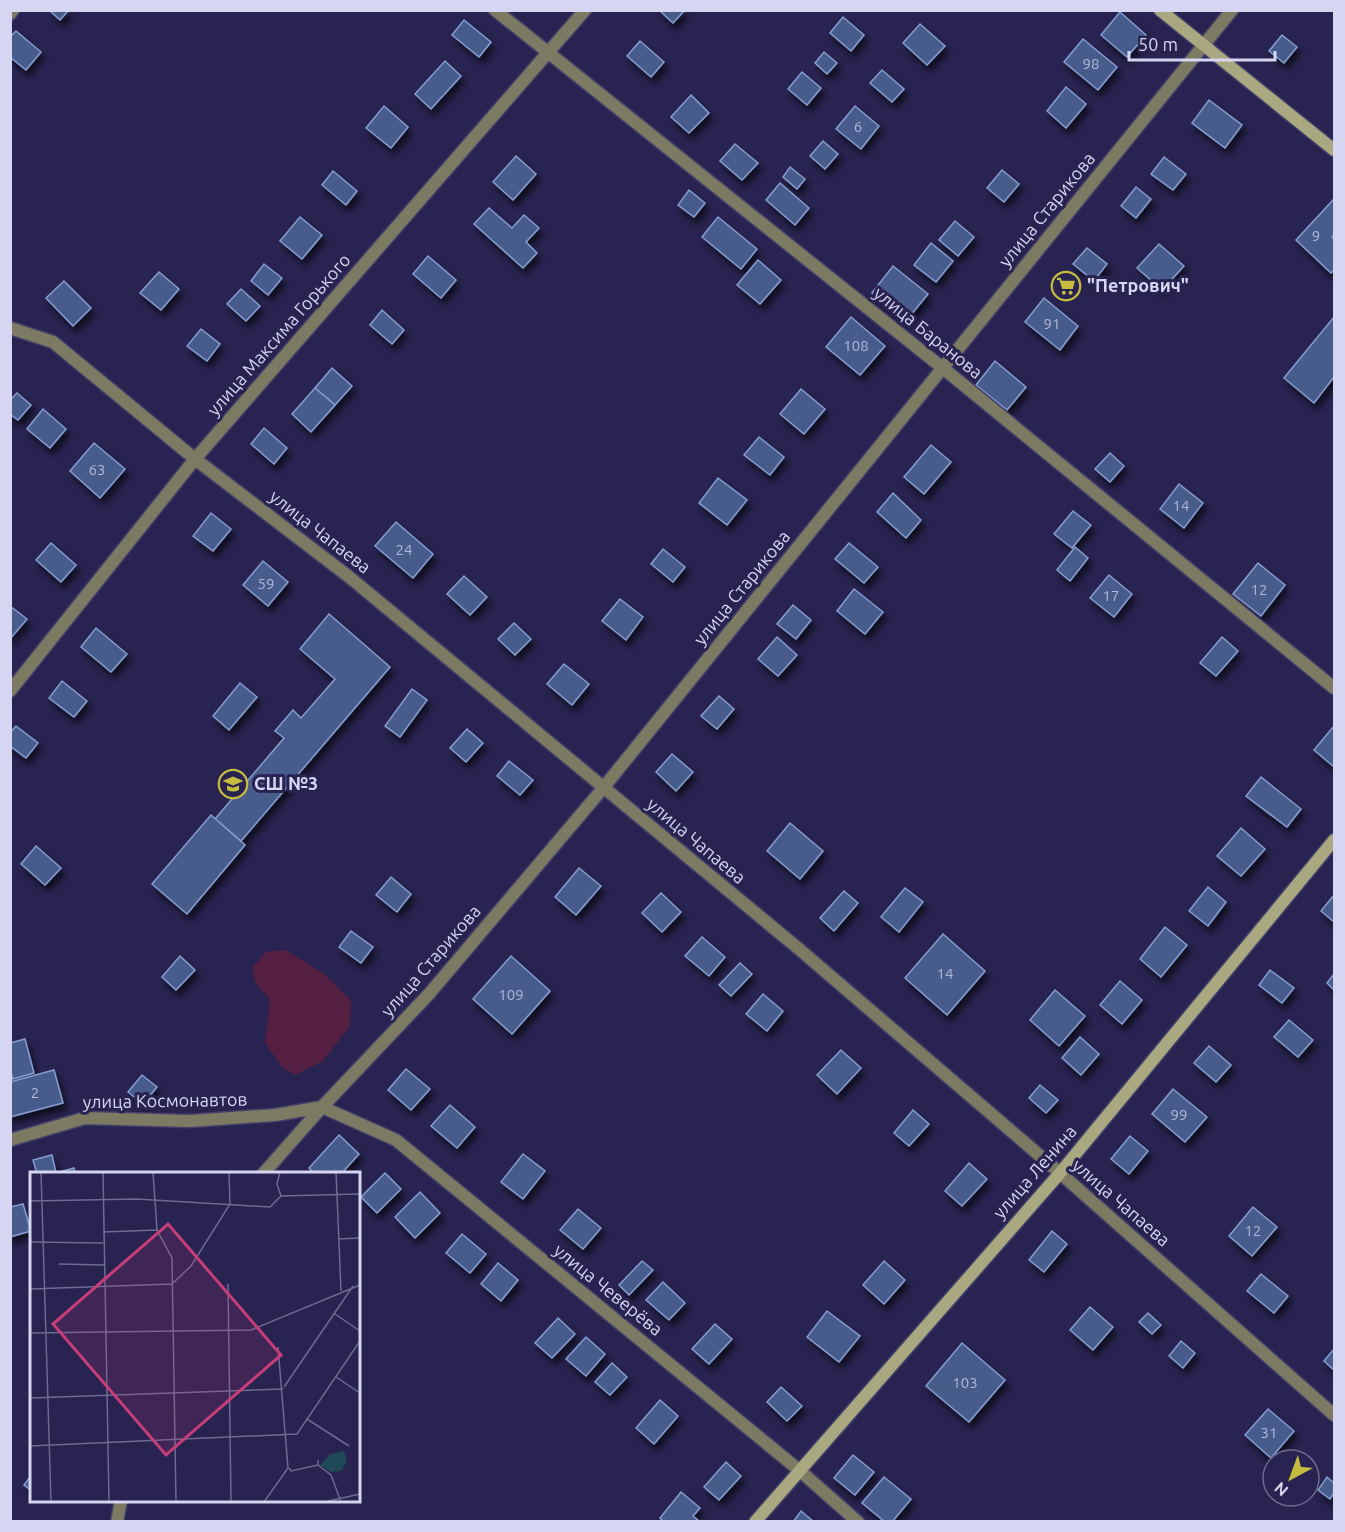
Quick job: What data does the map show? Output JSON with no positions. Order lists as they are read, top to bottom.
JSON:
{
  "streets": {
    "street": [
      "улица Старикова",
      "улица Баранова",
      "улица Максима Горького",
      "улица Чапаева",
      "улица Космонавтов",
      "улица Ленина",
      "улица Чеверёва"
    ]
  },
  "crossings": [
    ["улица Старикова", "улица Баранова"],
    ["улица Старикова", "улица Чапаева"],
    ["улица Старикова", "улица Космонавтов"],
    ["улица Старикова", "улица Чеверёва"],
    ["улица Баранова", "улица Максима Горького"],
    ["улица Максима Горького", "улица Чапаева"],
    ["улица Чапаева", "улица Ленина"],
    ["улица Космонавтов", "улица Чеверёва"],
    ["улица Ленина", "улица Чеверёва"]
  ],
  "places": {
    "supermarket": ["\"Петрович\""],
    "school or university": ["СШ №3"]
  },
  "house_numbers": [
    "98",
    "6",
    "9",
    "91",
    "108",
    "63",
    "14",
    "24",
    "59",
    "12",
    "17",
    "14",
    "109",
    "2",
    "99",
    "12",
    "103",
    "31"
  ],
  "scale_bar": "50 m",
  "north": "bottom left"
}
